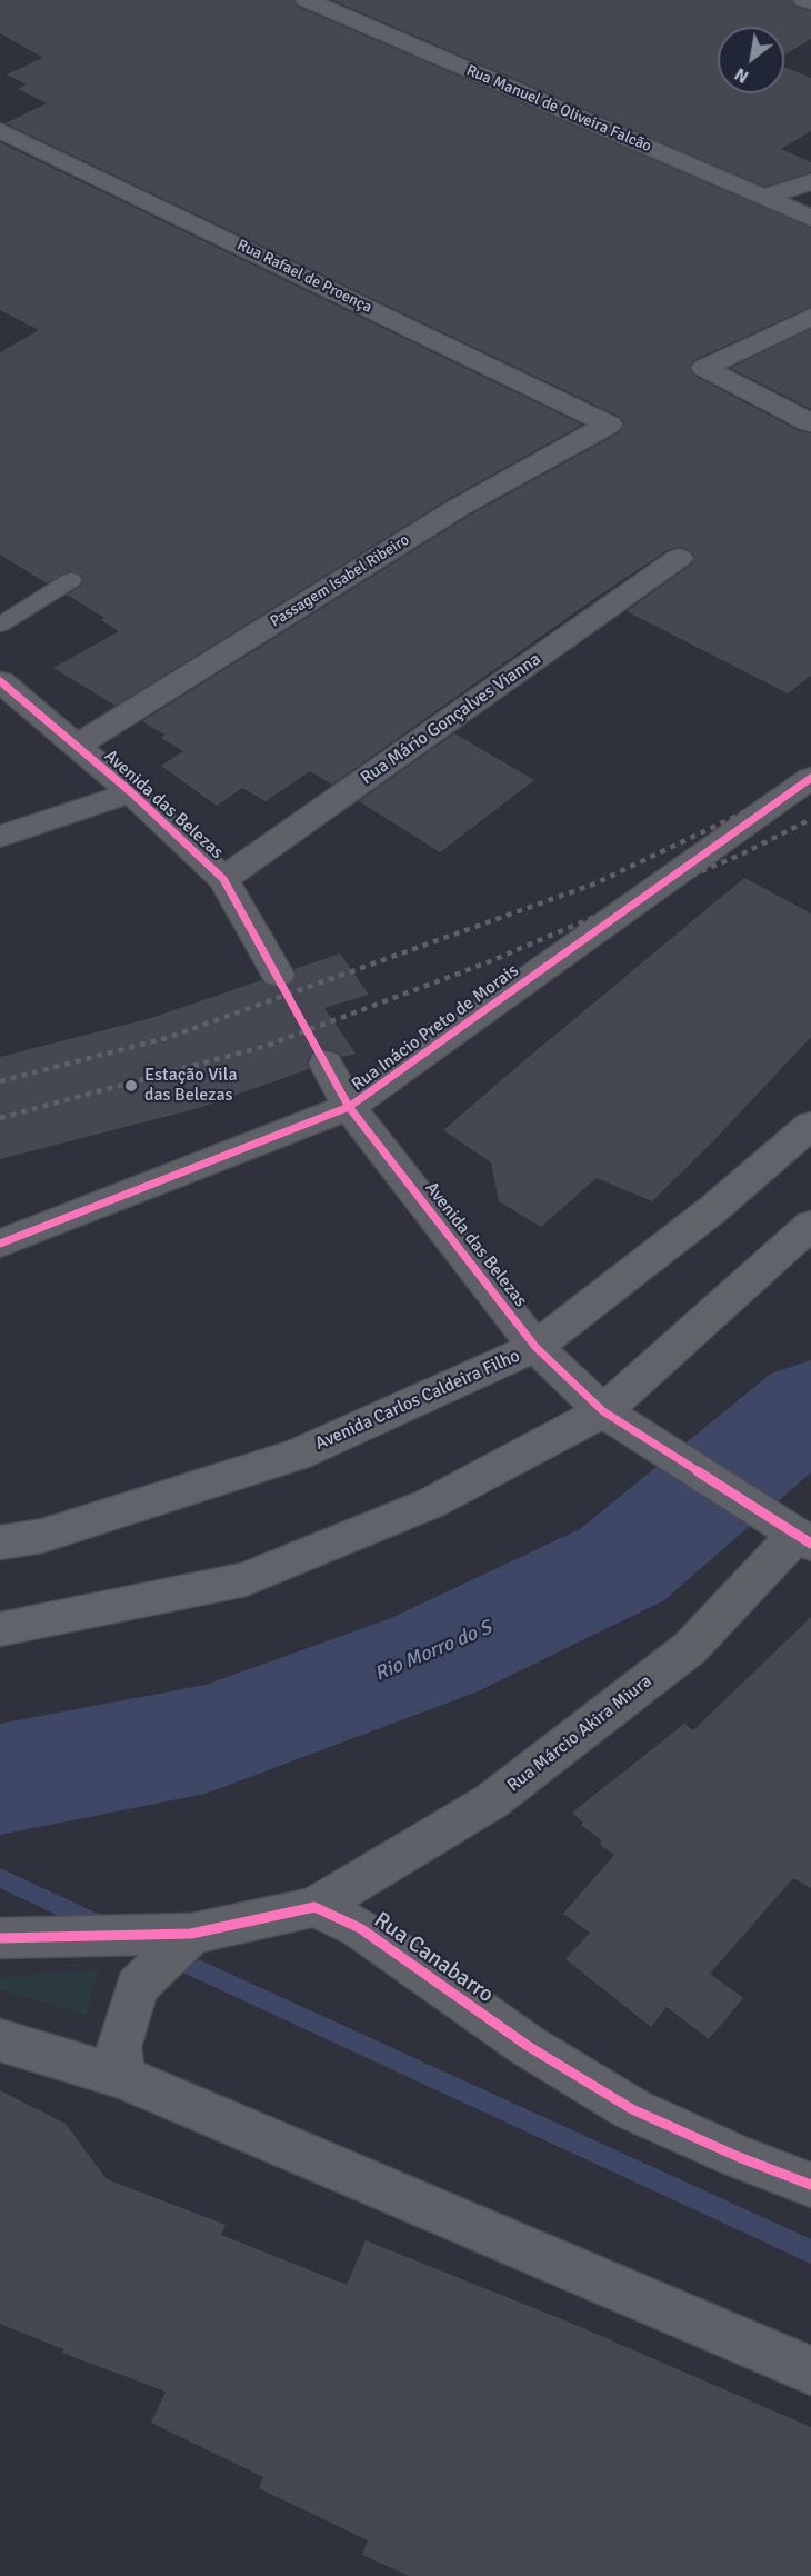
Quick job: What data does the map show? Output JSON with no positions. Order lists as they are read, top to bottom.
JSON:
{
  "streets": {
    "main road": ["Avenida Carlos Caldeira Filho"],
    "street": [
      "Rua Manuel de Oliveira Falcão",
      "Rua Rafael de Proença",
      "Passagem Isabel Ribeiro",
      "Rua Mário Gonçalves Vianna",
      "Avenida das Belezas",
      "Rua Inácio Preto de Morais",
      "Rua Márcio Akira Miura",
      "Rua Canabarro"
    ]
  },
  "crossings": [
    ["Rua Rafael de Proença", "Passagem Isabel Ribeiro"],
    ["Passagem Isabel Ribeiro", "Avenida das Belezas"],
    ["Rua Mário Gonçalves Vianna", "Avenida das Belezas"],
    ["Avenida das Belezas", "Rua Inácio Preto de Morais"],
    ["Avenida das Belezas", "Avenida Carlos Caldeira Filho"],
    ["Avenida das Belezas", "Rua Márcio Akira Miura"],
    ["Rua Márcio Akira Miura", "Rua Canabarro"]
  ],
  "water": ["Rio Morro do S"],
  "places": ["Estação Vila das Belezas"],
  "north": "bottom left"
}
